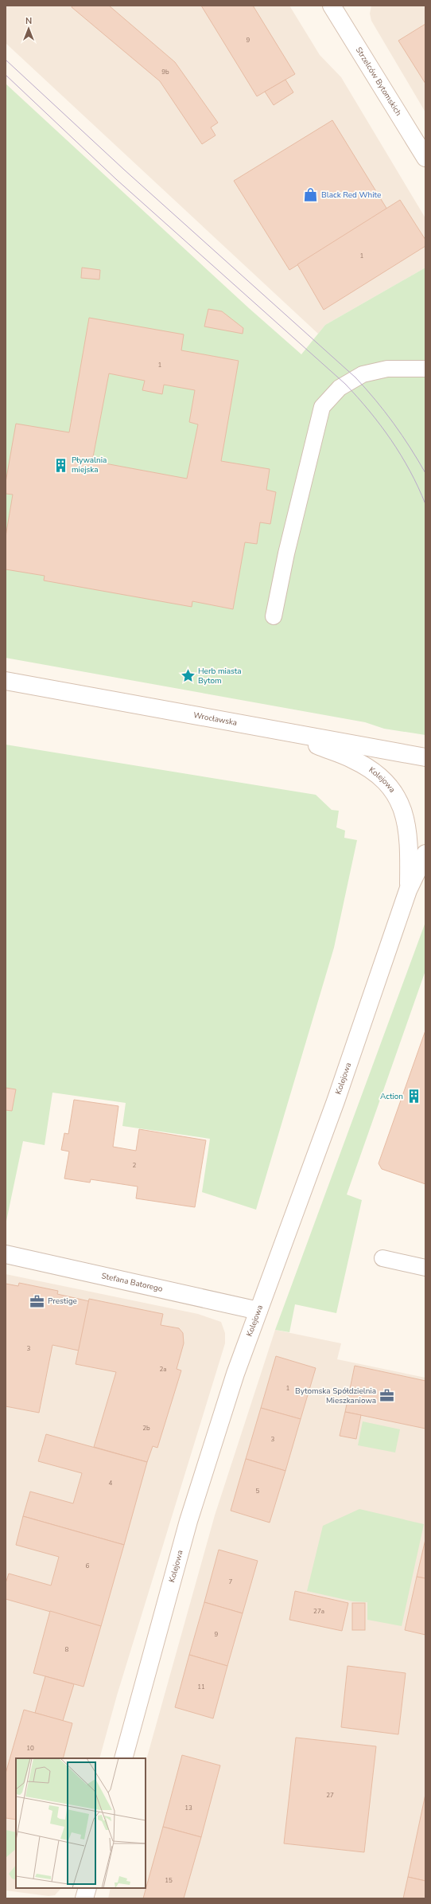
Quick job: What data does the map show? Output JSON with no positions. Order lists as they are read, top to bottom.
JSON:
{
  "streets": {
    "main road": [
      "Strzelców Bytomskich",
      "Wrocławska",
      "Kolejowa",
      "Stefana Batorego"
    ]
  },
  "crossings": [
    ["Wrocławska", "Kolejowa"],
    ["Kolejowa", "Stefana Batorego"]
  ],
  "places": {
    "shop": ["Black Red White"],
    "building": ["Pływalnia miejska", "Action"],
    "place": ["Herb miasta Bytom"],
    "office": ["Prestige", "Bytomska Spółdzielnia Mieszkaniowa"]
  },
  "house_numbers": [
    "9",
    "9b",
    "1",
    "1",
    "2",
    "3",
    "2a",
    "1",
    "2b",
    "3",
    "4",
    "5",
    "6",
    "7",
    "27a",
    "9",
    "8",
    "11",
    "10",
    "27",
    "13",
    "15"
  ],
  "north": "top"
}
